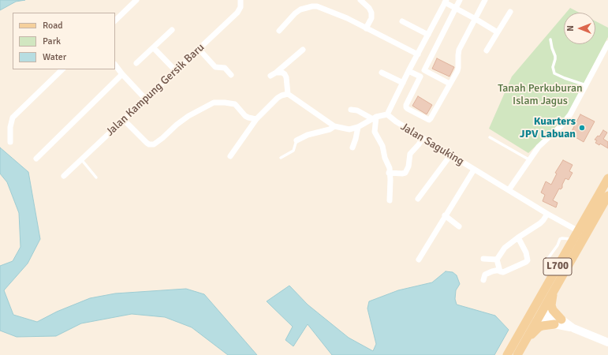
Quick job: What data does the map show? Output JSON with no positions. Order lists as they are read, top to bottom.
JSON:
{
  "streets": {
    "main road": ["L700"],
    "street": ["Jalan Kampung Gersik Baru", "Jalan Saguking"]
  },
  "crossings": [
    ["Jalan Saguking", "L700"]
  ],
  "parks": ["Tanah Perkuburan Islam Jagus"],
  "places": ["Kuarters JPV Labuan"],
  "legend": ["Road", "Park", "Water"],
  "north": "left"
}
